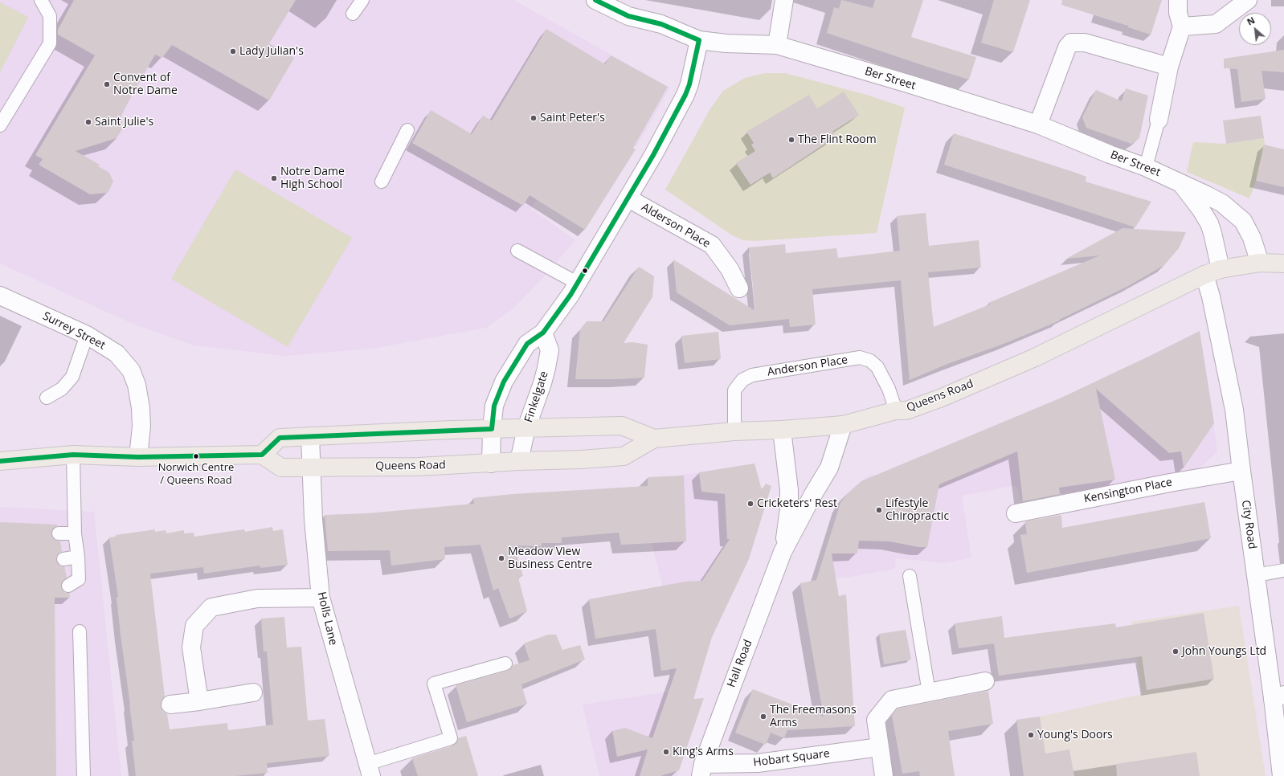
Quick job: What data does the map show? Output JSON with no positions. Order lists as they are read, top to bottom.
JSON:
{
  "streets": {
    "main road": ["Queens Road"],
    "street": [
      "Ber Street",
      "Alderson Place",
      "Surrey Street",
      "Finkelgate",
      "Kensington Place",
      "City Road",
      "Holls Lane",
      "Hall Road",
      "Hobart Square"
    ],
    "lane": ["Anderson Place"]
  },
  "crossings": [
    ["Ber Street", "Queens Road"],
    ["Anderson Place", "Queens Road"],
    ["Queens Road", "Finkelgate"],
    ["Queens Road", "City Road"],
    ["Queens Road", "Holls Lane"],
    ["Queens Road", "Hall Road"],
    ["Kensington Place", "City Road"],
    ["Hall Road", "Hobart Square"]
  ],
  "places": [
    "Lady Julian's",
    "Convent of Notre Dame",
    "Saint Peter's",
    "Saint Julie's",
    "The Flint Room",
    "Notre Dame High School",
    "Norwich Centre / Queens Road",
    "Cricketers' Rest",
    "Lifestyle Chiropractic",
    "Meadow View Business Centre",
    "John Youngs Ltd",
    "The Freemasons Arms",
    "Young's Doors",
    "King's Arms"
  ],
  "north": "top left"
}
